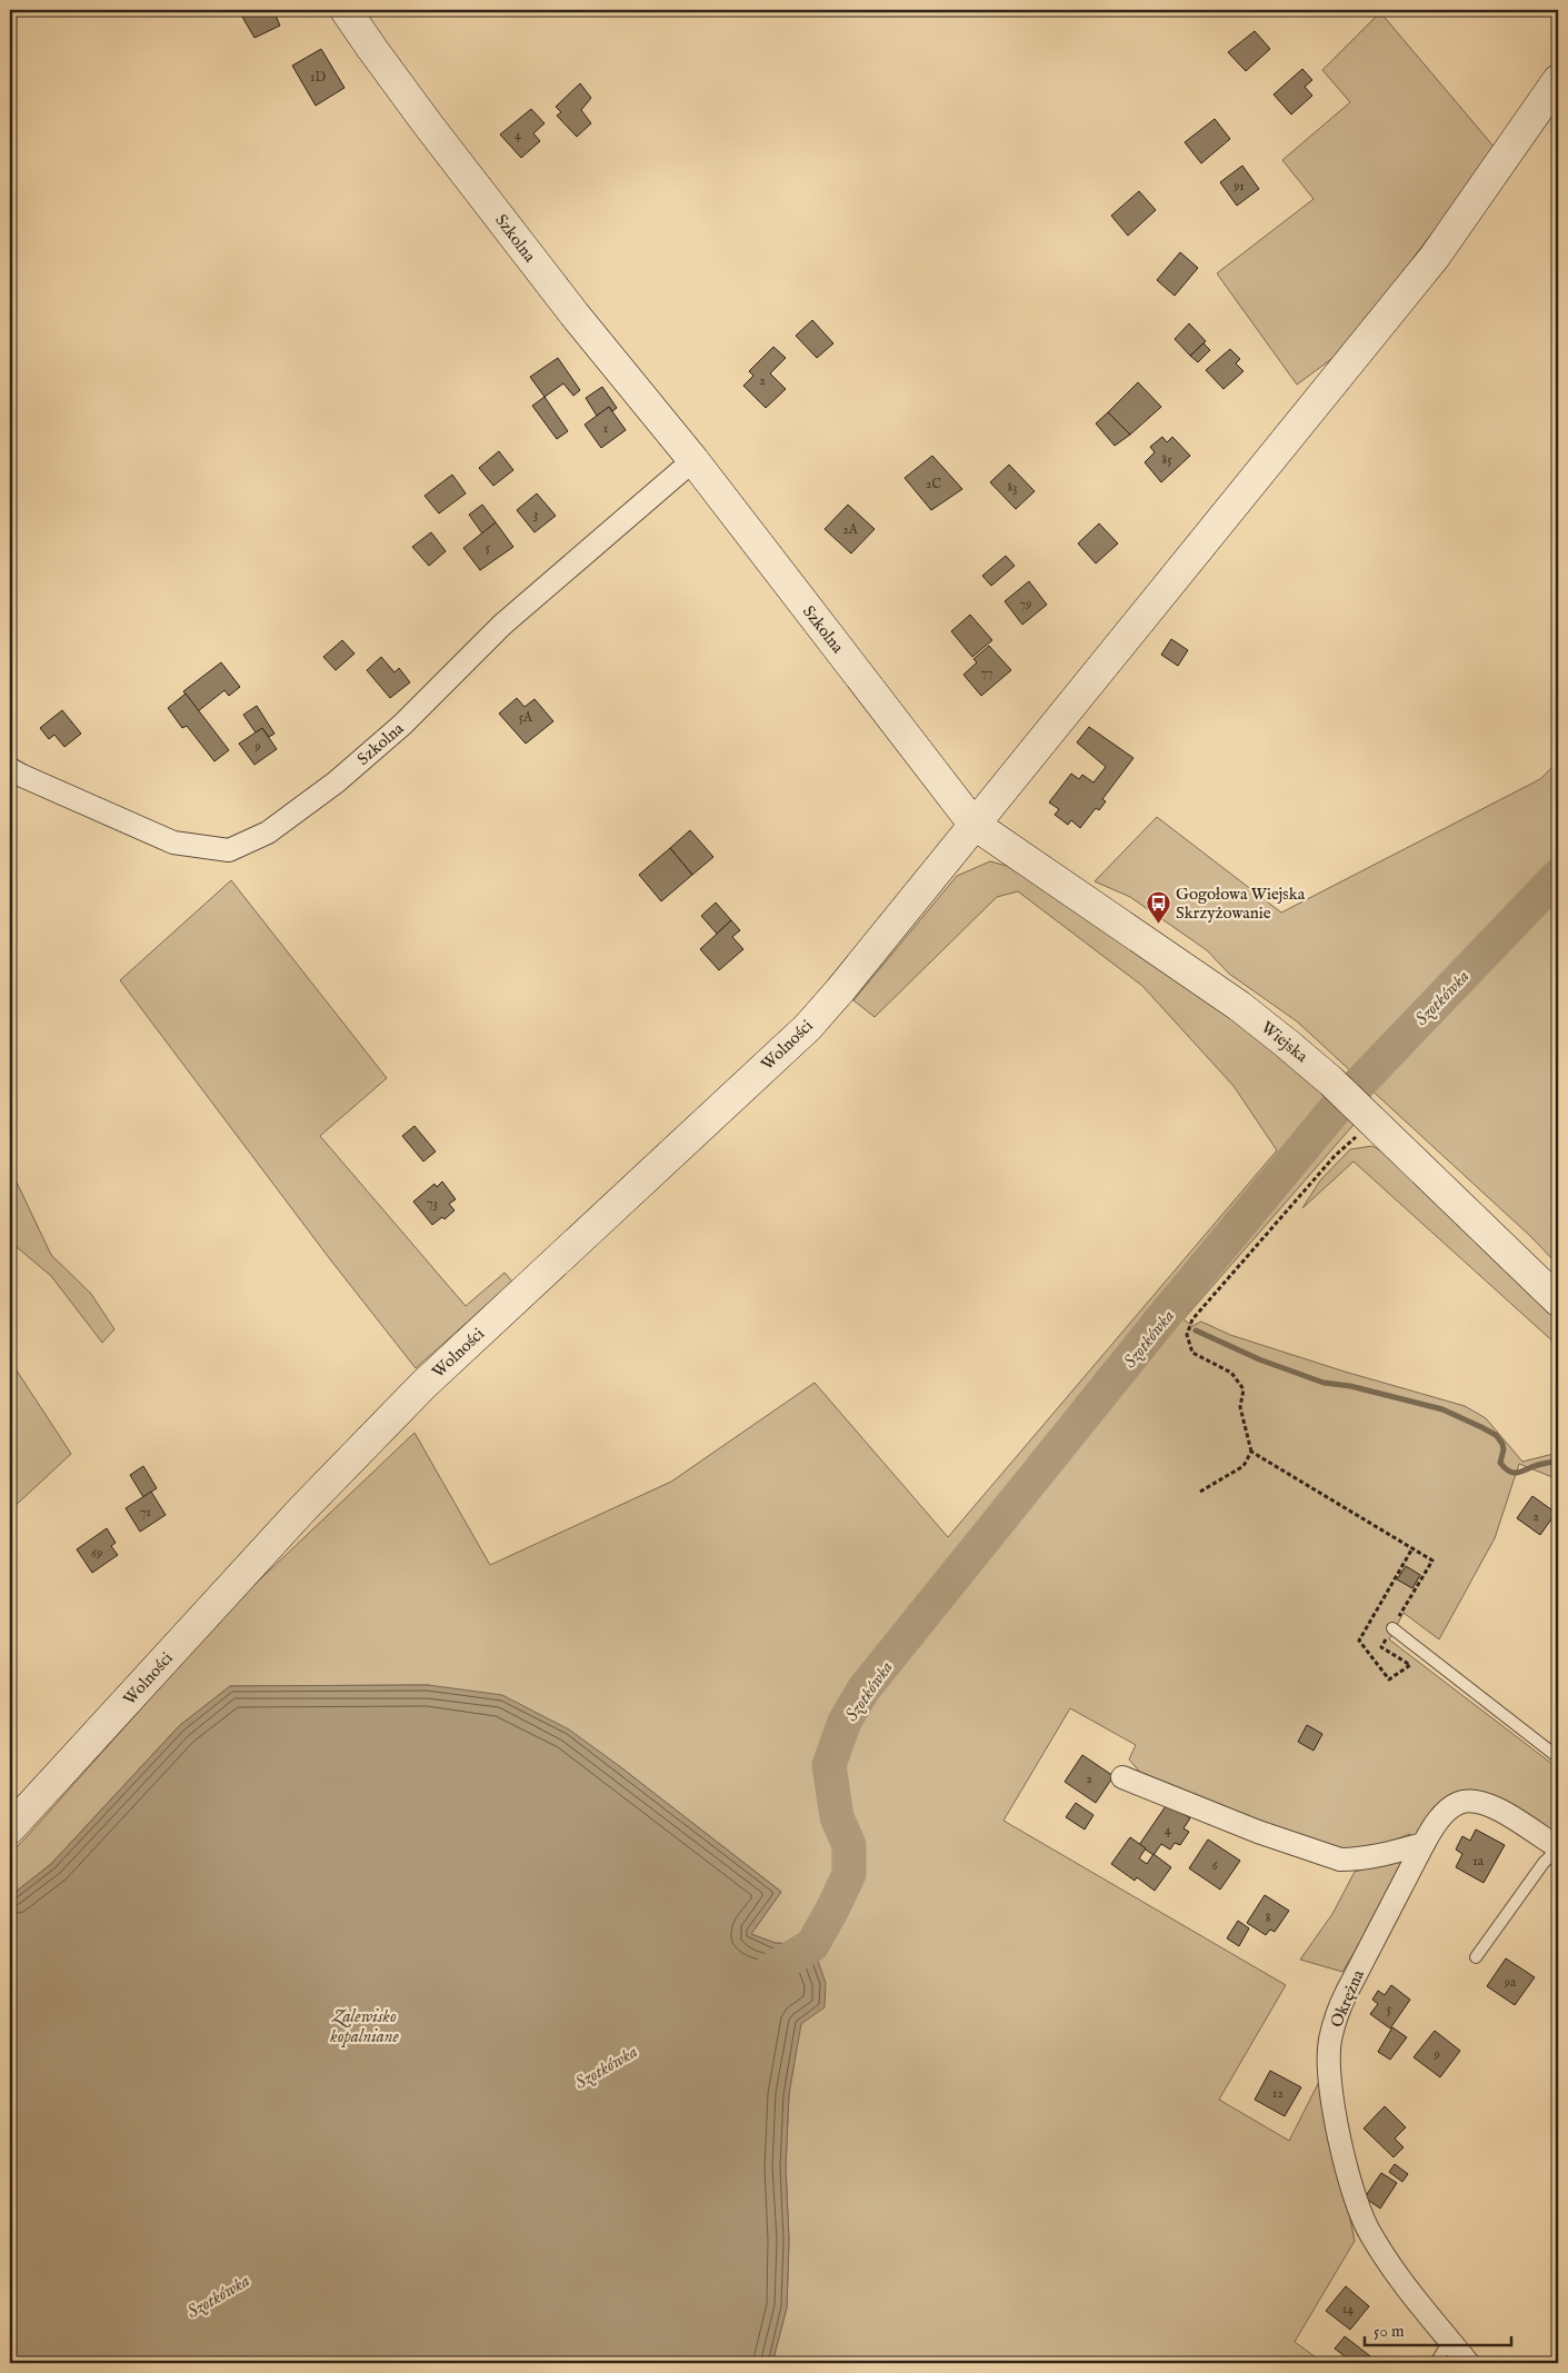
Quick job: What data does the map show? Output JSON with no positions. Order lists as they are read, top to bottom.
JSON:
{
  "streets": {
    "main road": ["Szkolna", "Wiejska", "Wolności"],
    "street": ["Okrężna"]
  },
  "crossings": [
    ["Szkolna", "Wiejska"],
    ["Szkolna", "Wolności"],
    ["Wiejska", "Wolności"]
  ],
  "water": ["Szotkówka", "Zalewisko kopalniane"],
  "places": {
    "bus stop": ["Gogołowa Wiejska Skrzyżowanie"]
  },
  "house_numbers": [
    "1D",
    "4",
    "91",
    "2",
    "1",
    "85",
    "2C",
    "83",
    "3",
    "2A",
    "5",
    "79",
    "77",
    "5A",
    "9",
    "73",
    "71",
    "2",
    "69",
    "2",
    "4",
    "1a",
    "6",
    "8",
    "9a",
    "5",
    "9",
    "12",
    "14"
  ],
  "scale_bar": "50 m"
}
